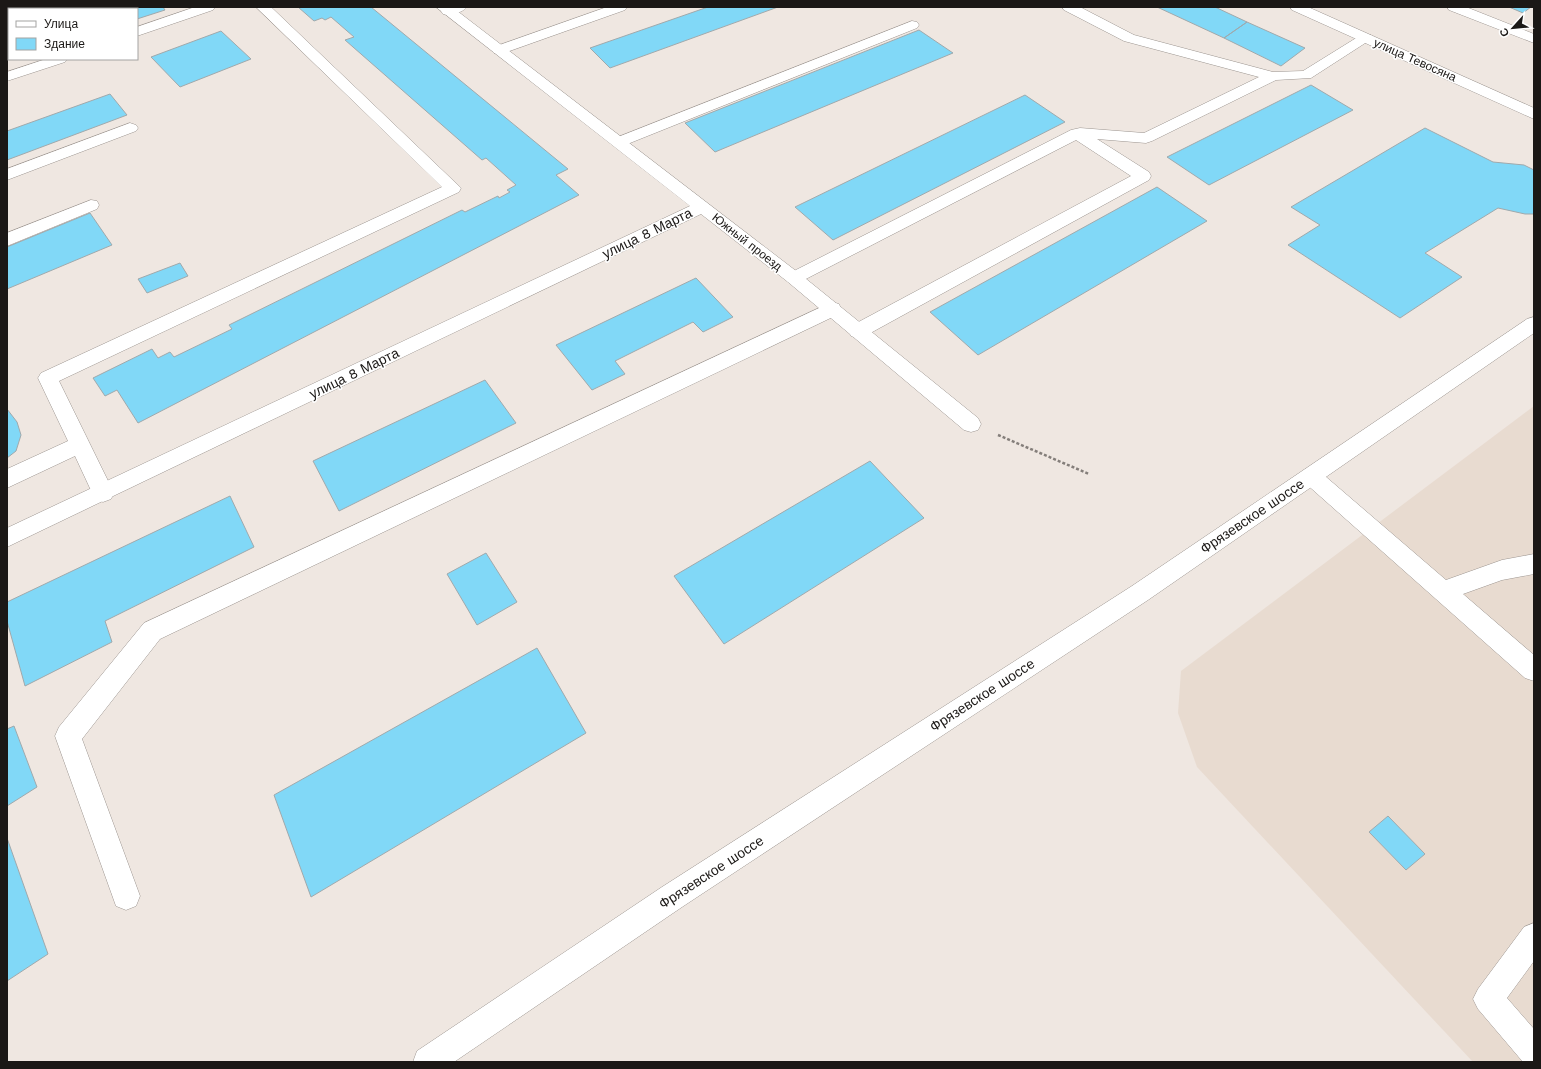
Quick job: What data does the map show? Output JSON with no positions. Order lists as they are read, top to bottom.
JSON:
{
  "streets": {
    "main road": [
      "улица Тевосяна",
      "улица 8 Марта",
      "Южный проезд",
      "Фрязевское шоссе"
    ]
  },
  "crossings": [
    ["улица 8 Марта", "Южный проезд"]
  ],
  "legend": ["Улица", "Здание"],
  "north": "bottom left"
}
